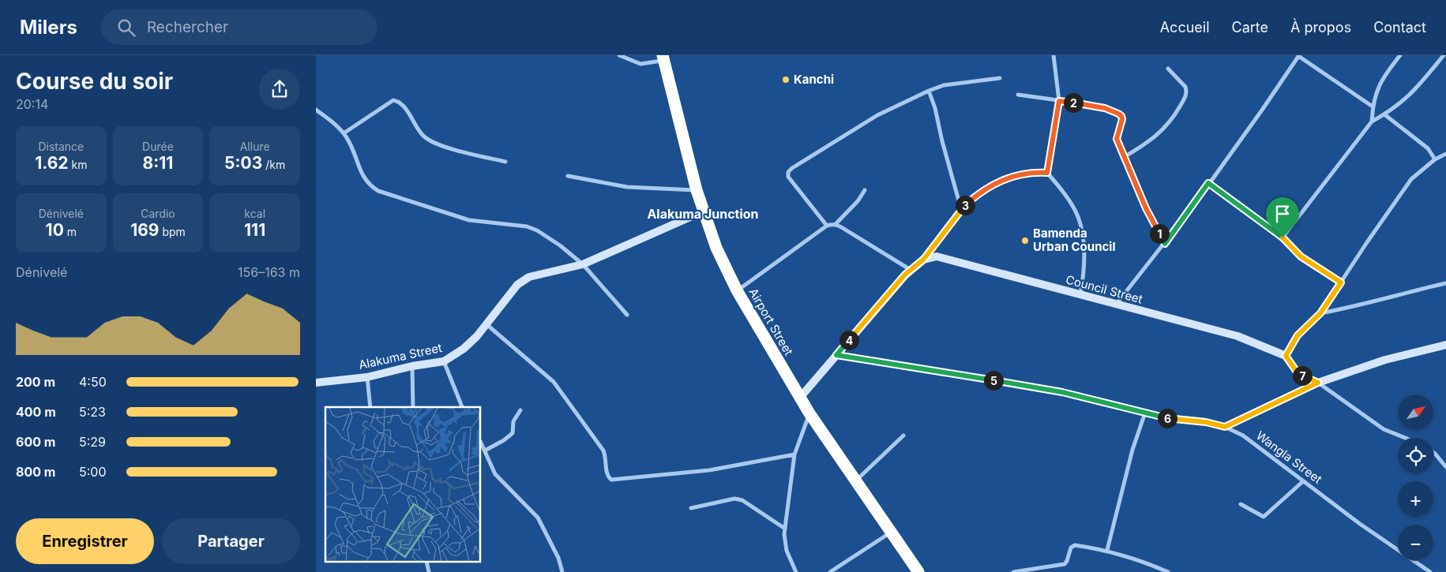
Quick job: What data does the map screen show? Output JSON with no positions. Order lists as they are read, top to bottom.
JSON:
{
  "streets": {
    "highway": ["Airport Street"],
    "street": ["Council Street", "Alakuma Street", "Wangla Street"]
  },
  "crossings": [
    ["Airport Street", "Alakuma Street"]
  ],
  "districts": ["Alakuma Junction"],
  "places": ["Kanchi", "Bamenda Urban Council"],
  "north": "top right",
  "page": {
    "header": "Milers",
    "search": "Rechercher",
    "nav": [
      "Accueil",
      "Carte",
      "À propos",
      "Contact"
    ],
    "heading": ["Course du soir", "20:14"],
    "pins": [
      "2",
      "3",
      "1",
      "4",
      "7",
      "5",
      "6"
    ],
    "stats": [
      ["Distance", "1.62 km"],
      ["Durée", "8:11"],
      ["Allure", "5:03 /km"],
      ["Dénivelé", "10 m"],
      ["Cardio", "169 bpm"],
      ["kcal", "111"]
    ],
    "chart": ["Dénivelé", "156–163 m"],
    "list": [
      {
        "name": "200 m",
        "note": "4:50"
      },
      {
        "name": "400 m",
        "note": "5:23"
      },
      {
        "name": "600 m",
        "note": "5:29"
      },
      {
        "name": "800 m",
        "note": "5:00"
      }
    ],
    "map_buttons": ["+", "−"],
    "buttons": ["Enregistrer", "Partager"]
  }
}
